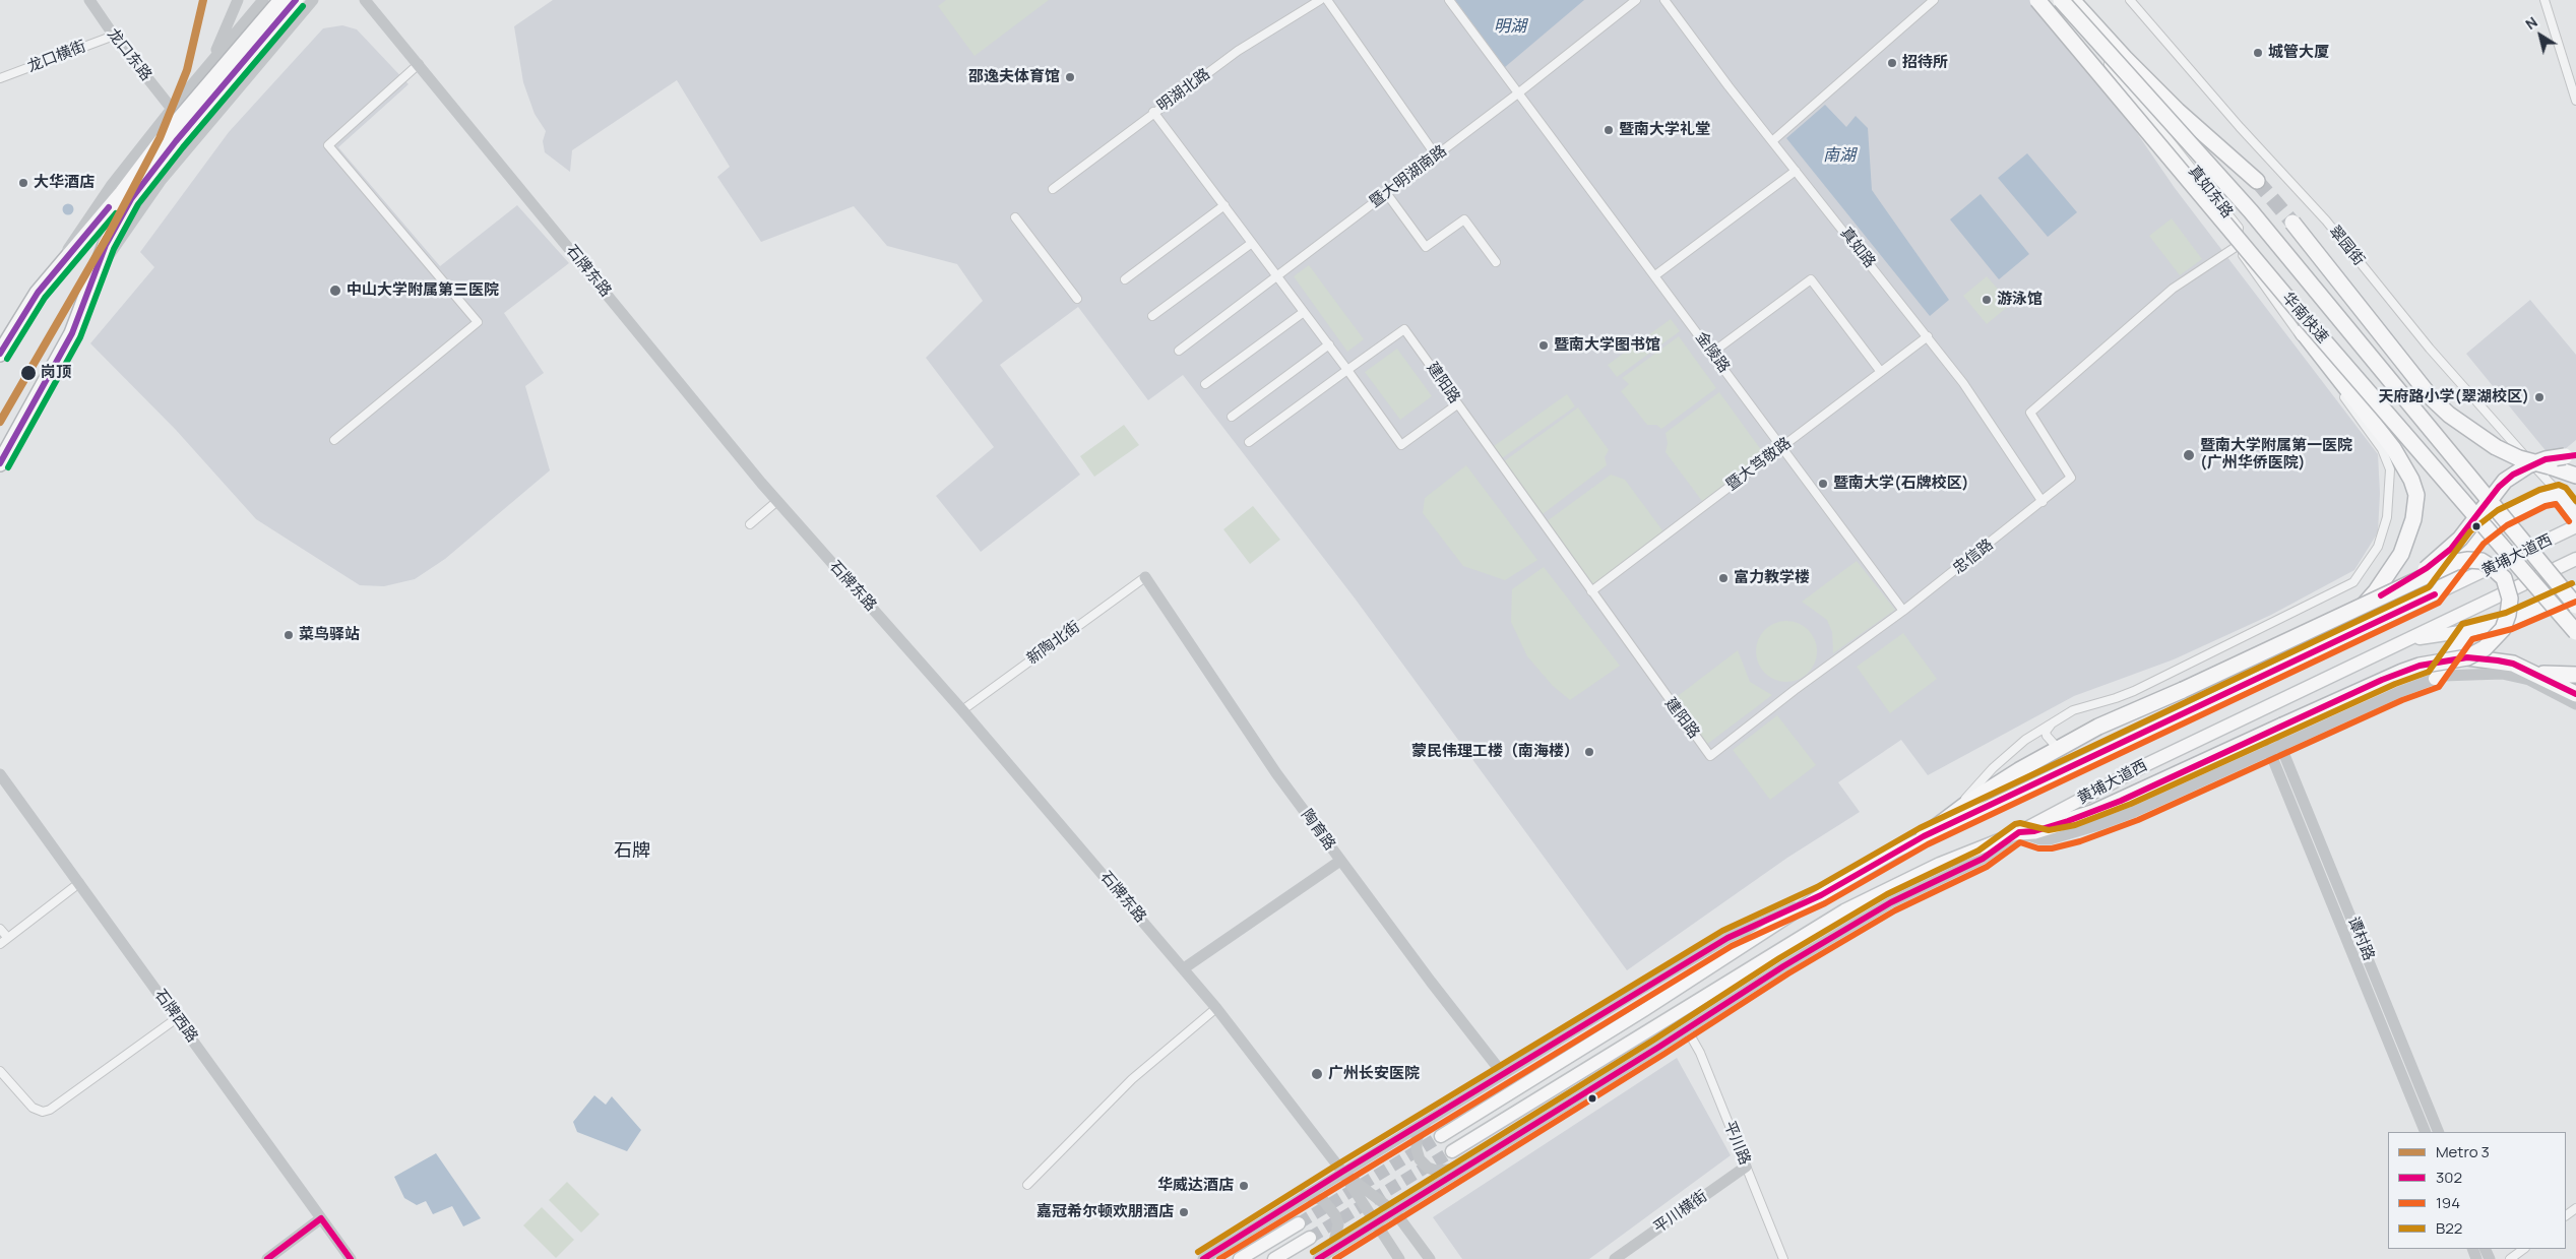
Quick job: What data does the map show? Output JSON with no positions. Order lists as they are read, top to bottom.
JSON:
{
  "streets": {
    "highway": ["华南快速"],
    "main road": ["黄埔大道西"],
    "street": [
      "龙口东路",
      "龙口横街",
      "明湖北路",
      "暨大明湖南路",
      "真如东路",
      "翠园街",
      "真如路",
      "石牌东路",
      "金陵路",
      "建阳路",
      "暨大笃敬路",
      "忠信路",
      "新陶北街",
      "陶育路",
      "谭村路",
      "石牌西路",
      "平川路",
      "平川横街"
    ]
  },
  "crossings": [
    ["龙口东路", "龙口横街"],
    ["暨大明湖南路", "金陵路"],
    ["真如东路", "华南快速"],
    ["真如东路", "忠信路"],
    ["真如路", "暨大笃敬路"],
    ["真如路", "忠信路"],
    ["石牌东路", "新陶北街"],
    ["金陵路", "建阳路"],
    ["金陵路", "暨大笃敬路"],
    ["金陵路", "忠信路"],
    ["建阳路", "暨大笃敬路"],
    ["建阳路", "忠信路"],
    ["新陶北街", "陶育路"],
    ["平川路", "平川横街"]
  ],
  "districts": ["石牌"],
  "water": ["明湖", "南湖"],
  "places": [
    "城管大厦",
    "招待所",
    "邵逸夫体育馆",
    "暨南大学礼堂",
    "大华酒店",
    "中山大学附属第三医院",
    "游泳馆",
    "暨南大学图书馆",
    "岗顶",
    "天府路小学(翠湖校区)",
    "暨南大学附属第一医院 (广州华侨医院)",
    "暨南大学(石牌校区)",
    "富力教学楼",
    "菜鸟驿站",
    "蒙民伟理工楼（南海楼）",
    "广州长安医院",
    "华威达酒店",
    "嘉冠希尔顿欢朋酒店"
  ],
  "lines": [
    "metro line 3",
    "transit line 302",
    "transit line B22",
    "transit line 194"
  ],
  "legend": [
    "Metro 3",
    "302",
    "194",
    "B22"
  ],
  "north": "top left"
}
